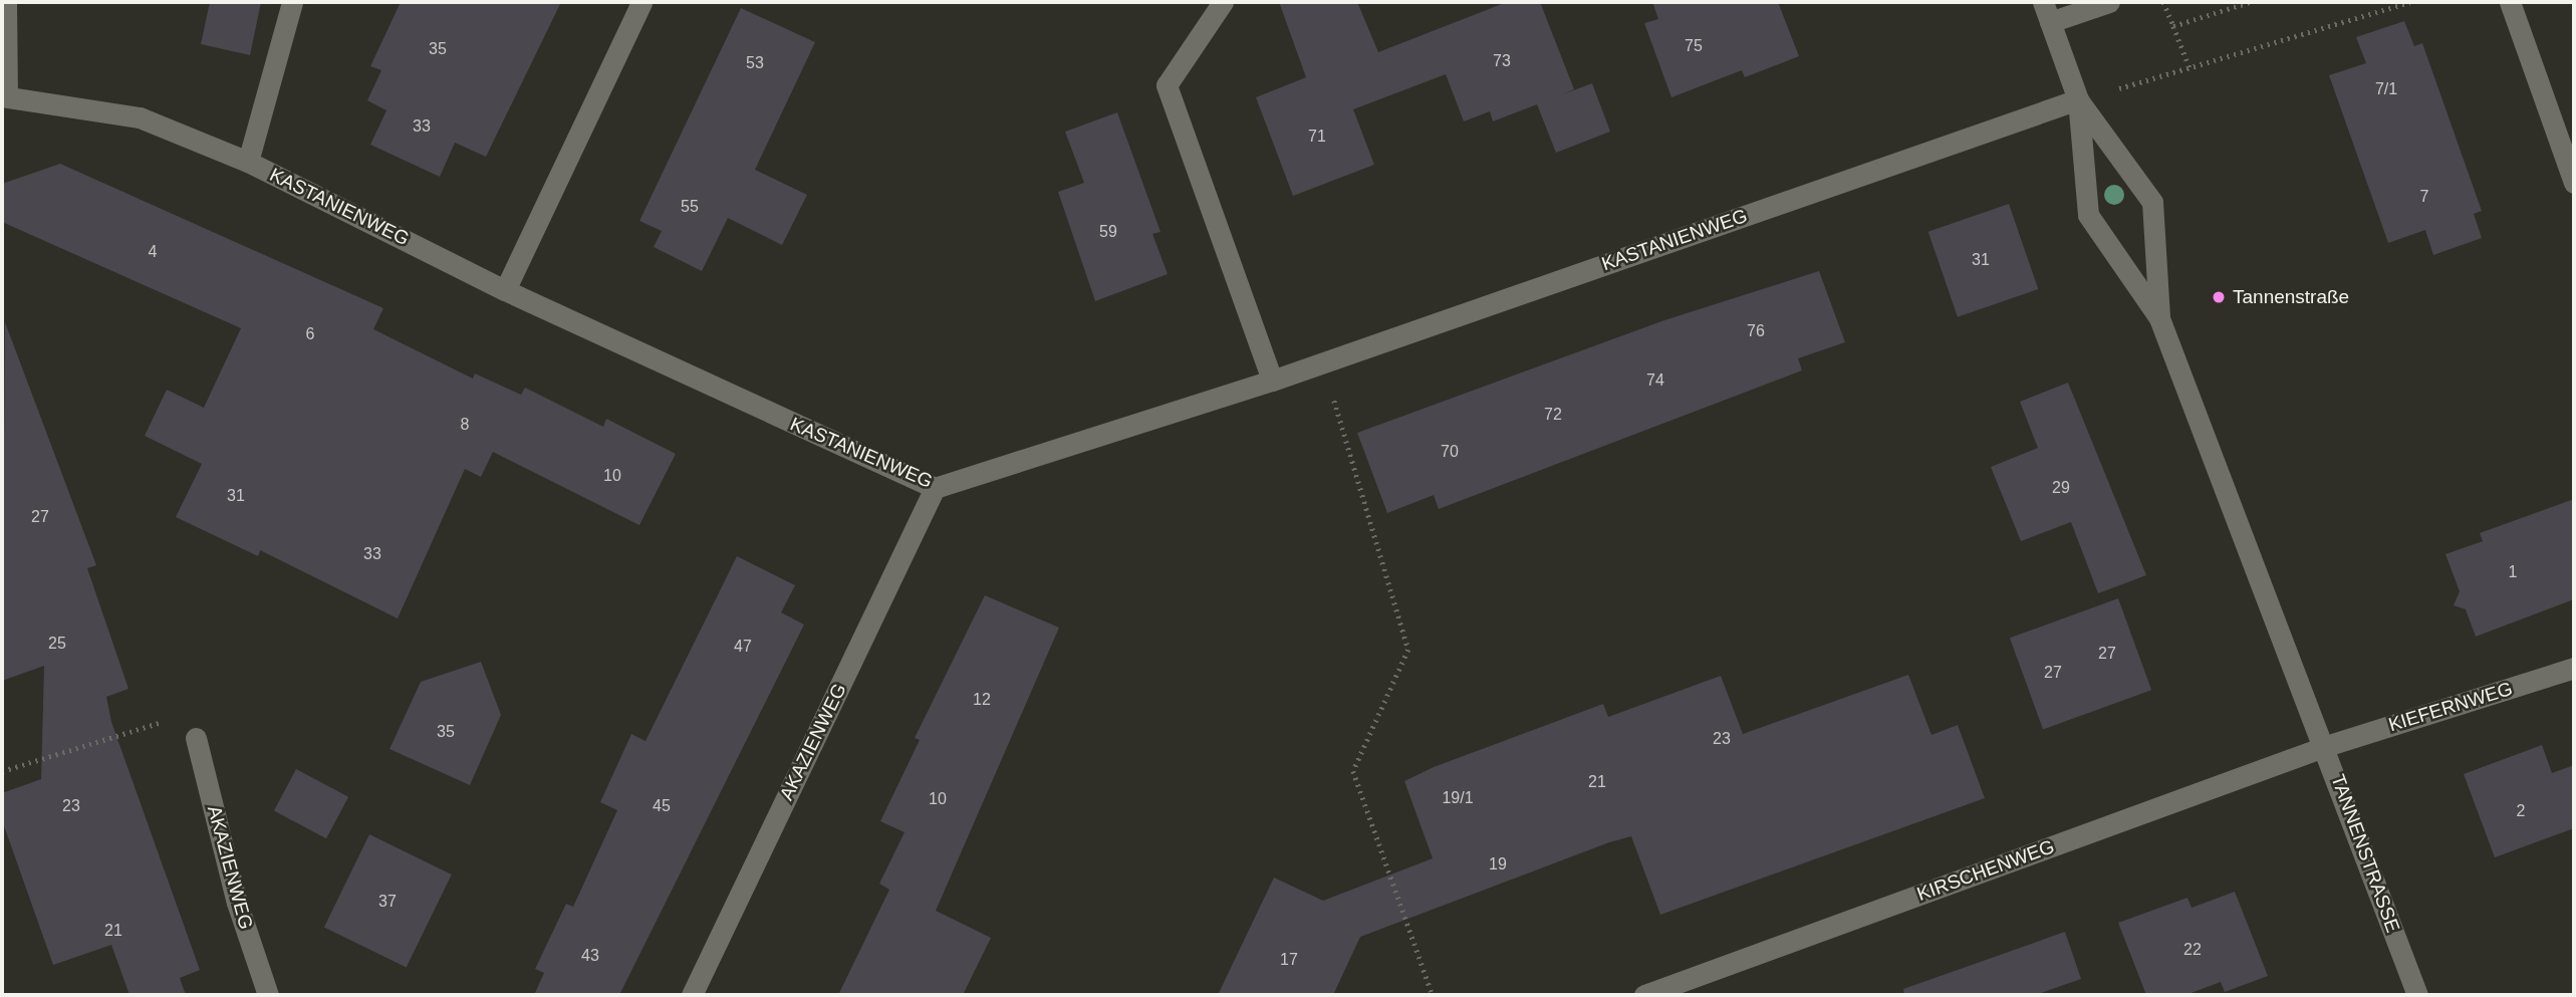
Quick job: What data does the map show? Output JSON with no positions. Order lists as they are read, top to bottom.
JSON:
{
  "streets": {
    "street": [
      "KASTANIENWEG",
      "KIEFERNWEG",
      "AKAZIENWEG",
      "TANNENSTRASSE",
      "KIRSCHENWEG"
    ]
  },
  "crossings": [
    ["KASTANIENWEG", "AKAZIENWEG"],
    ["KASTANIENWEG", "TANNENSTRASSE"],
    ["KIEFERNWEG", "TANNENSTRASSE"],
    ["KIEFERNWEG", "KIRSCHENWEG"],
    ["TANNENSTRASSE", "KIRSCHENWEG"]
  ],
  "places": ["Tannenstraße"],
  "house_numbers": [
    "75",
    "35",
    "73",
    "53",
    "7/1",
    "33",
    "71",
    "7",
    "55",
    "59",
    "4",
    "31",
    "76",
    "6",
    "74",
    "72",
    "8",
    "70",
    "10",
    "29",
    "31",
    "27",
    "33",
    "1",
    "25",
    "47",
    "27",
    "27",
    "12",
    "35",
    "23",
    "21",
    "19/1",
    "10",
    "23",
    "45",
    "2",
    "19",
    "37",
    "21",
    "22",
    "43",
    "17"
  ]
}
